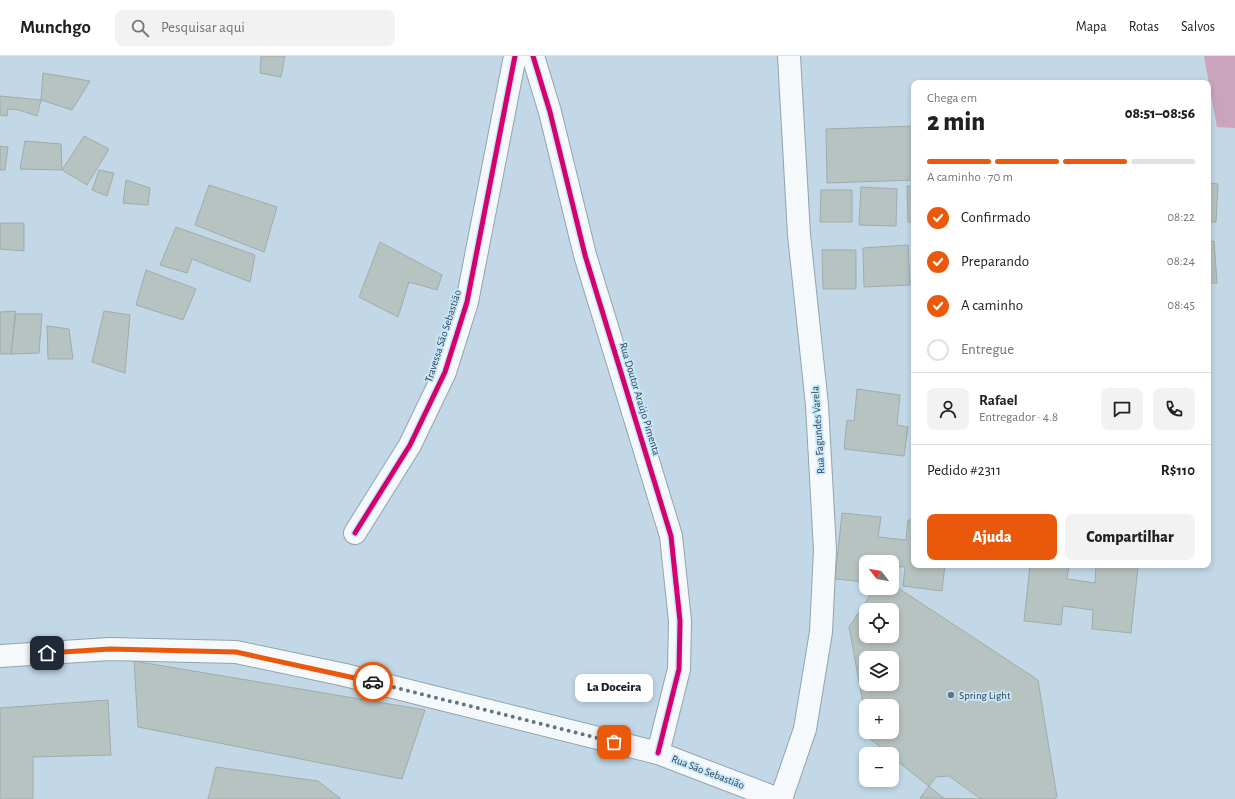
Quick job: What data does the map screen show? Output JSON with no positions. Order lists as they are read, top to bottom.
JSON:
{
  "streets": {
    "main road": [
      "Travessa São Sebastião",
      "Rua Doutor Araújo Pimenta",
      "Rua Fagundes Varela",
      "Rua São Sebastião"
    ]
  },
  "crossings": [
    ["Rua Doutor Araújo Pimenta", "Rua São Sebastião"]
  ],
  "places": ["Spring Light", "La Doceira"],
  "north": "top left",
  "page": {
    "header": "Munchgo",
    "search": "Pesquisar aqui",
    "nav": ["Mapa", "Rotas", "Salvos"],
    "heading": ["2 min", "Chega em", "08:51–08:56"],
    "panel": [
      "Rafael",
      "Entregador · 4.8",
      "Pedido #2311",
      "R$110"
    ],
    "bar": "A caminho · 70 m",
    "list": [
      ["Confirmado", "08:22"],
      ["Preparando", "08:24"],
      ["A caminho", "08:45"],
      "Entregue"
    ],
    "buttons": ["Ajuda", "Compartilhar"],
    "map_buttons": ["+", "−"],
    "bubble": "La Doceira"
  }
}
